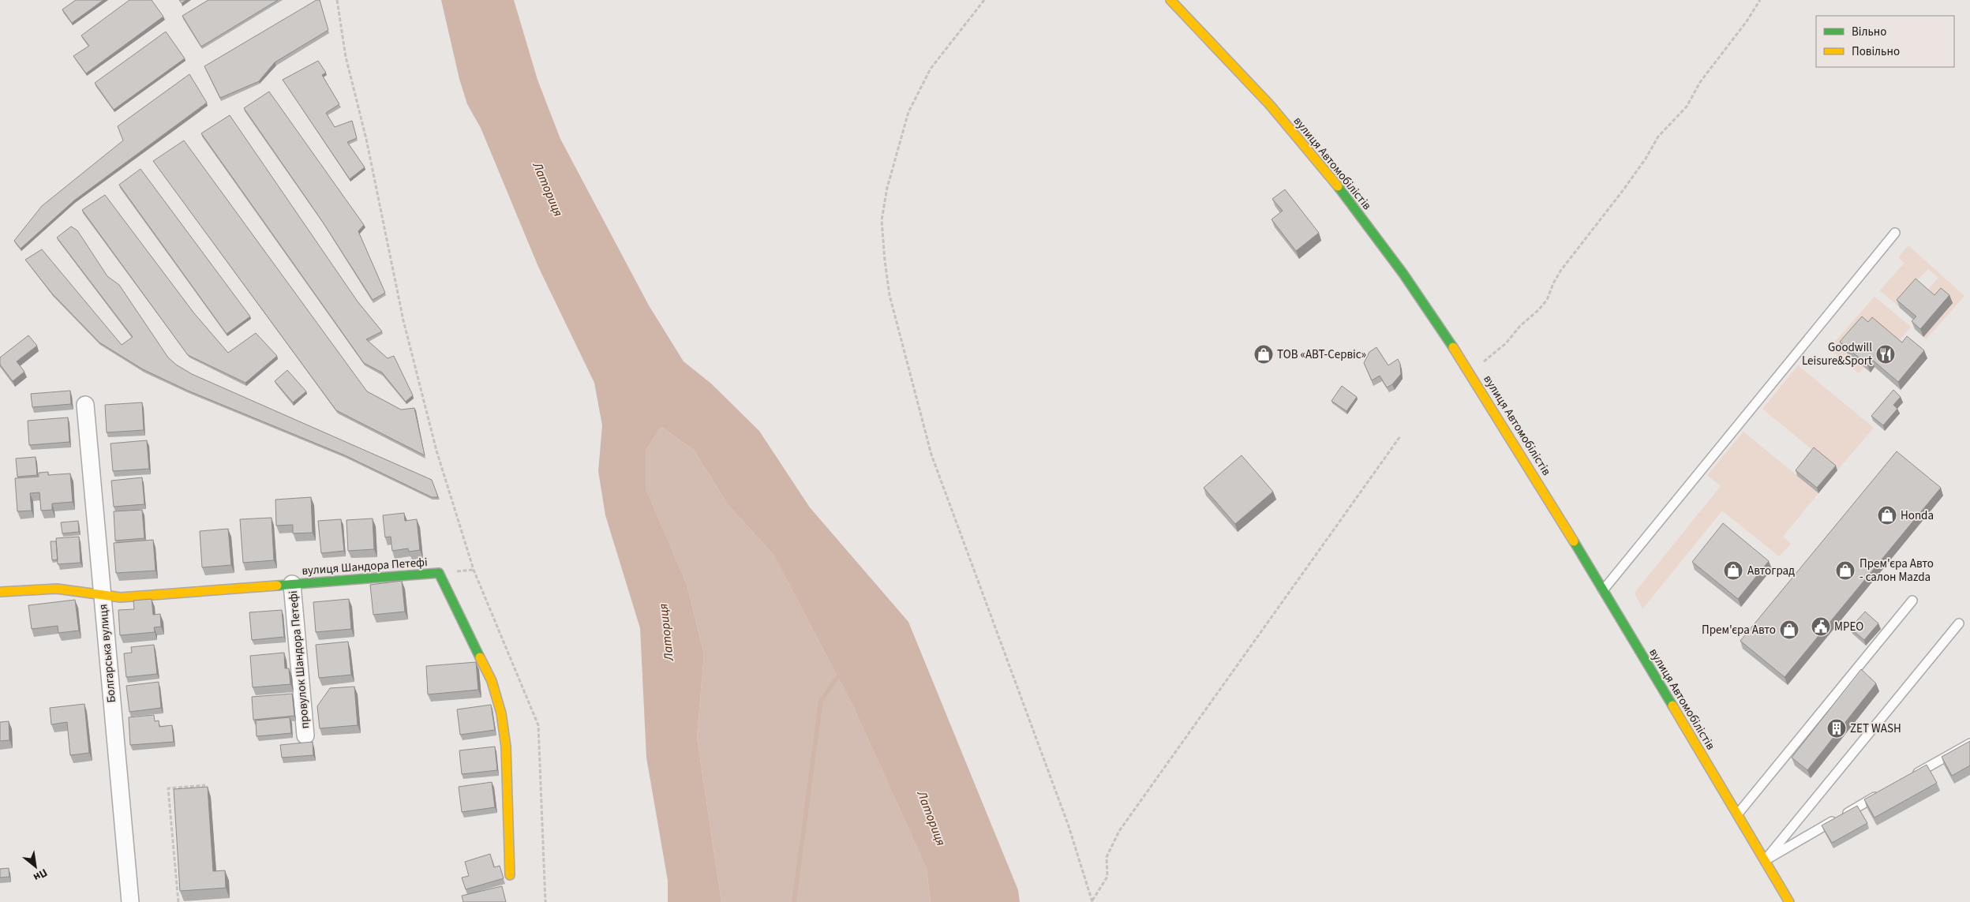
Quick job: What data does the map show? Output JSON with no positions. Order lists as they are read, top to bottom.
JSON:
{
  "streets": {
    "main road": ["вулиця Автомобілістів", "вулиця Шандора Петефі"],
    "street": ["Болгарська вулиця", "провулок Шандора Петефі"]
  },
  "crossings": [
    ["вулиця Шандора Петефі", "Болгарська вулиця"],
    ["вулиця Шандора Петефі", "провулок Шандора Петефі"]
  ],
  "water": ["Латориця"],
  "places": {
    "shop": [
      "ТОВ «АВТ-Сервіс»",
      "Honda",
      "Автоград",
      "Прем'єра Авто - салон Mazda",
      "Прем'єра Авто"
    ],
    "restaurant": ["Goodwill Leisure&Sport"],
    "public building": ["МРЕО"],
    "building": ["ZET WASH"]
  },
  "legend": ["Вільно", "Повільно"],
  "north": "bottom right"
}
